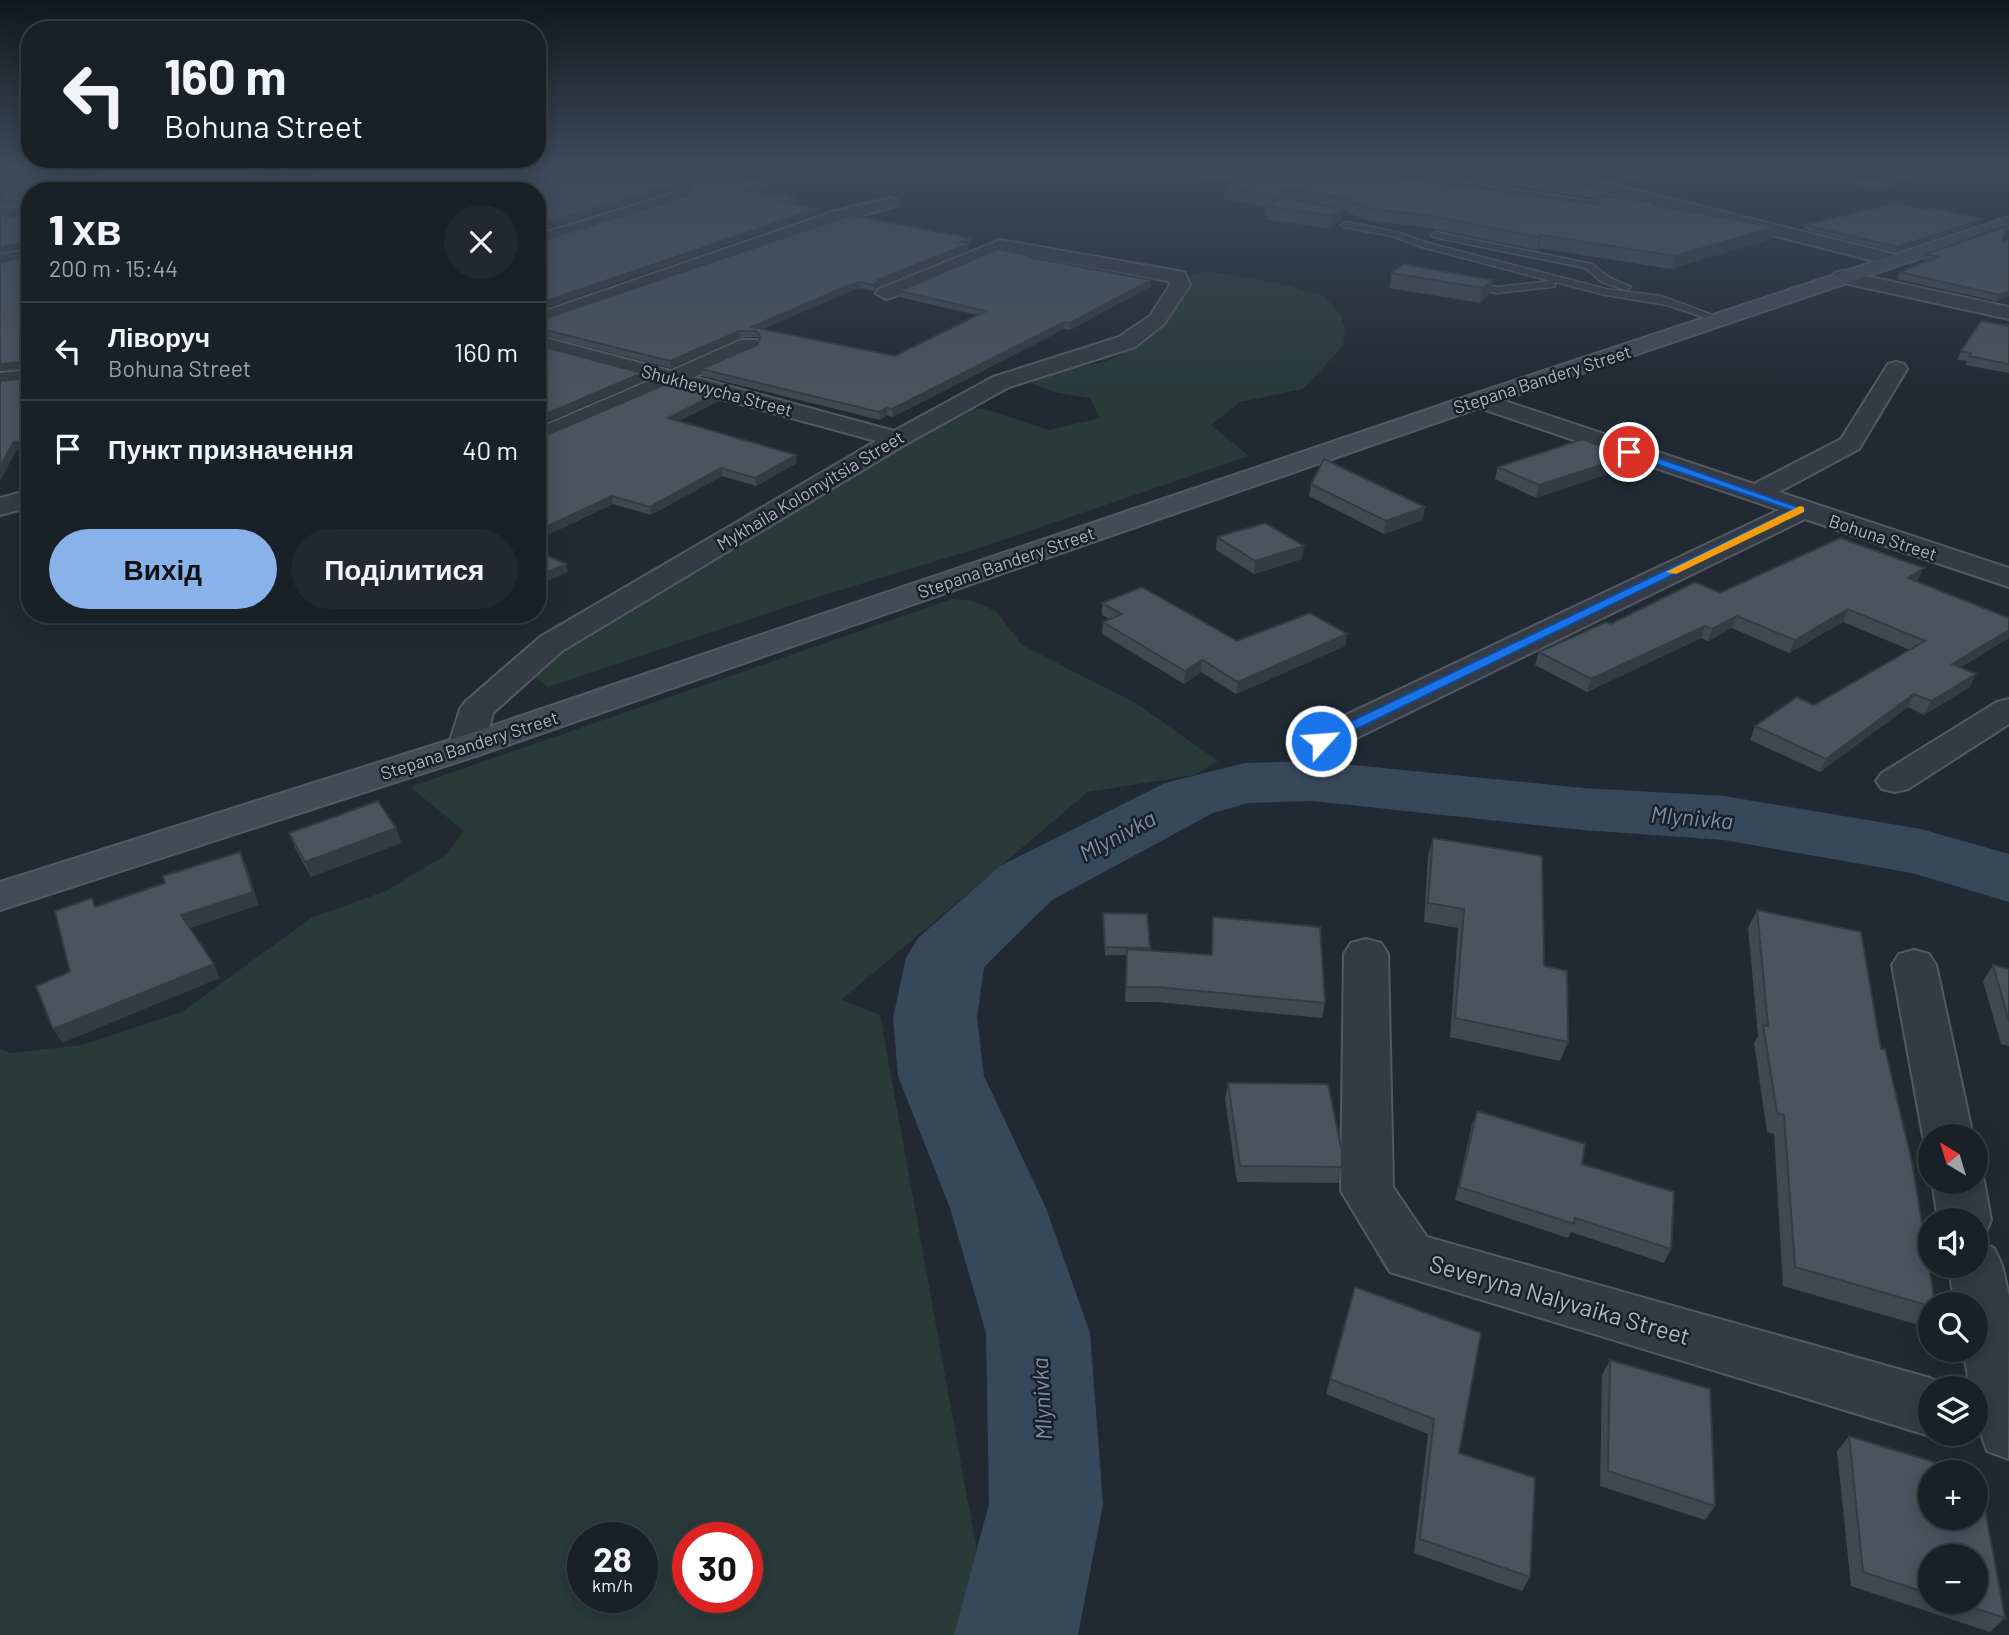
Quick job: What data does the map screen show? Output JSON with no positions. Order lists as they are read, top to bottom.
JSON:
{
  "streets": {
    "main road": ["Stepana Bandery Street"],
    "street": [
      "Shukhevycha Street",
      "Mykhaila Kolomyitsia Street",
      "Bohuna Street",
      "Severyna Nalyvaika Street"
    ]
  },
  "crossings": [
    ["Stepana Bandery Street", "Mykhaila Kolomyitsia Street"],
    ["Stepana Bandery Street", "Bohuna Street"],
    ["Shukhevycha Street", "Mykhaila Kolomyitsia Street"]
  ],
  "water": ["Mlynivka"],
  "north": "top left",
  "page": {
    "turn": ["160 m", "Bohuna Street"],
    "heading": ["1 хв", "200 m · 15:44"],
    "list": [
      {
        "name": "Ліворуч",
        "note": "Bohuna Street",
        "value": "160 m"
      },
      {
        "name": "Пункт призначення",
        "value": "40 m"
      }
    ],
    "buttons": ["Вихід", "Поділитися"],
    "map_buttons": ["+", "−"],
    "speed": "28 km/h",
    "limit": "30"
  }
}
